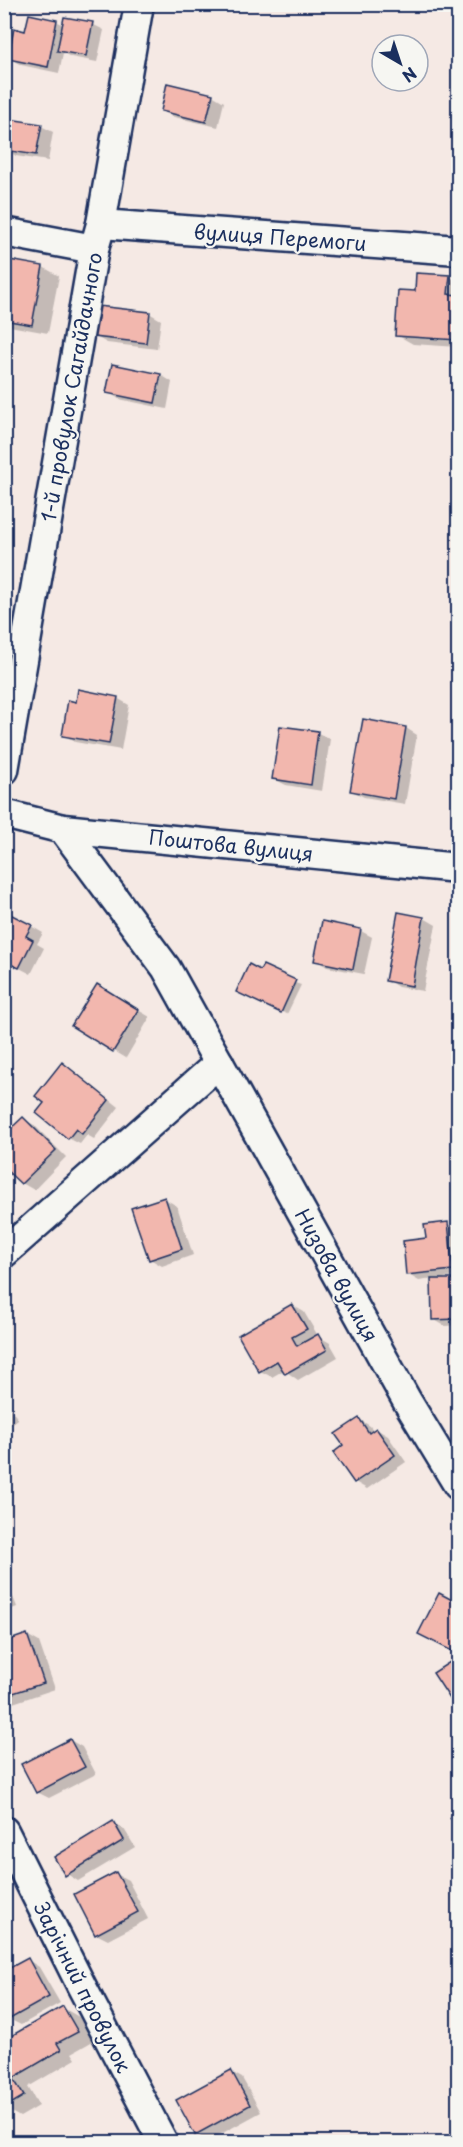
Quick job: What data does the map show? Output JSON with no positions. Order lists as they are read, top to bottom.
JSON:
{
  "streets": {
    "street": [
      "вулиця Перемоги",
      "1-й провулок Сагайдачного",
      "Поштова вулиця",
      "Низова вулиця",
      "Зарічний провулок"
    ]
  },
  "crossings": [
    ["вулиця Перемоги", "1-й провулок Сагайдачного"],
    ["Поштова вулиця", "Низова вулиця"]
  ],
  "north": "bottom right"
}
